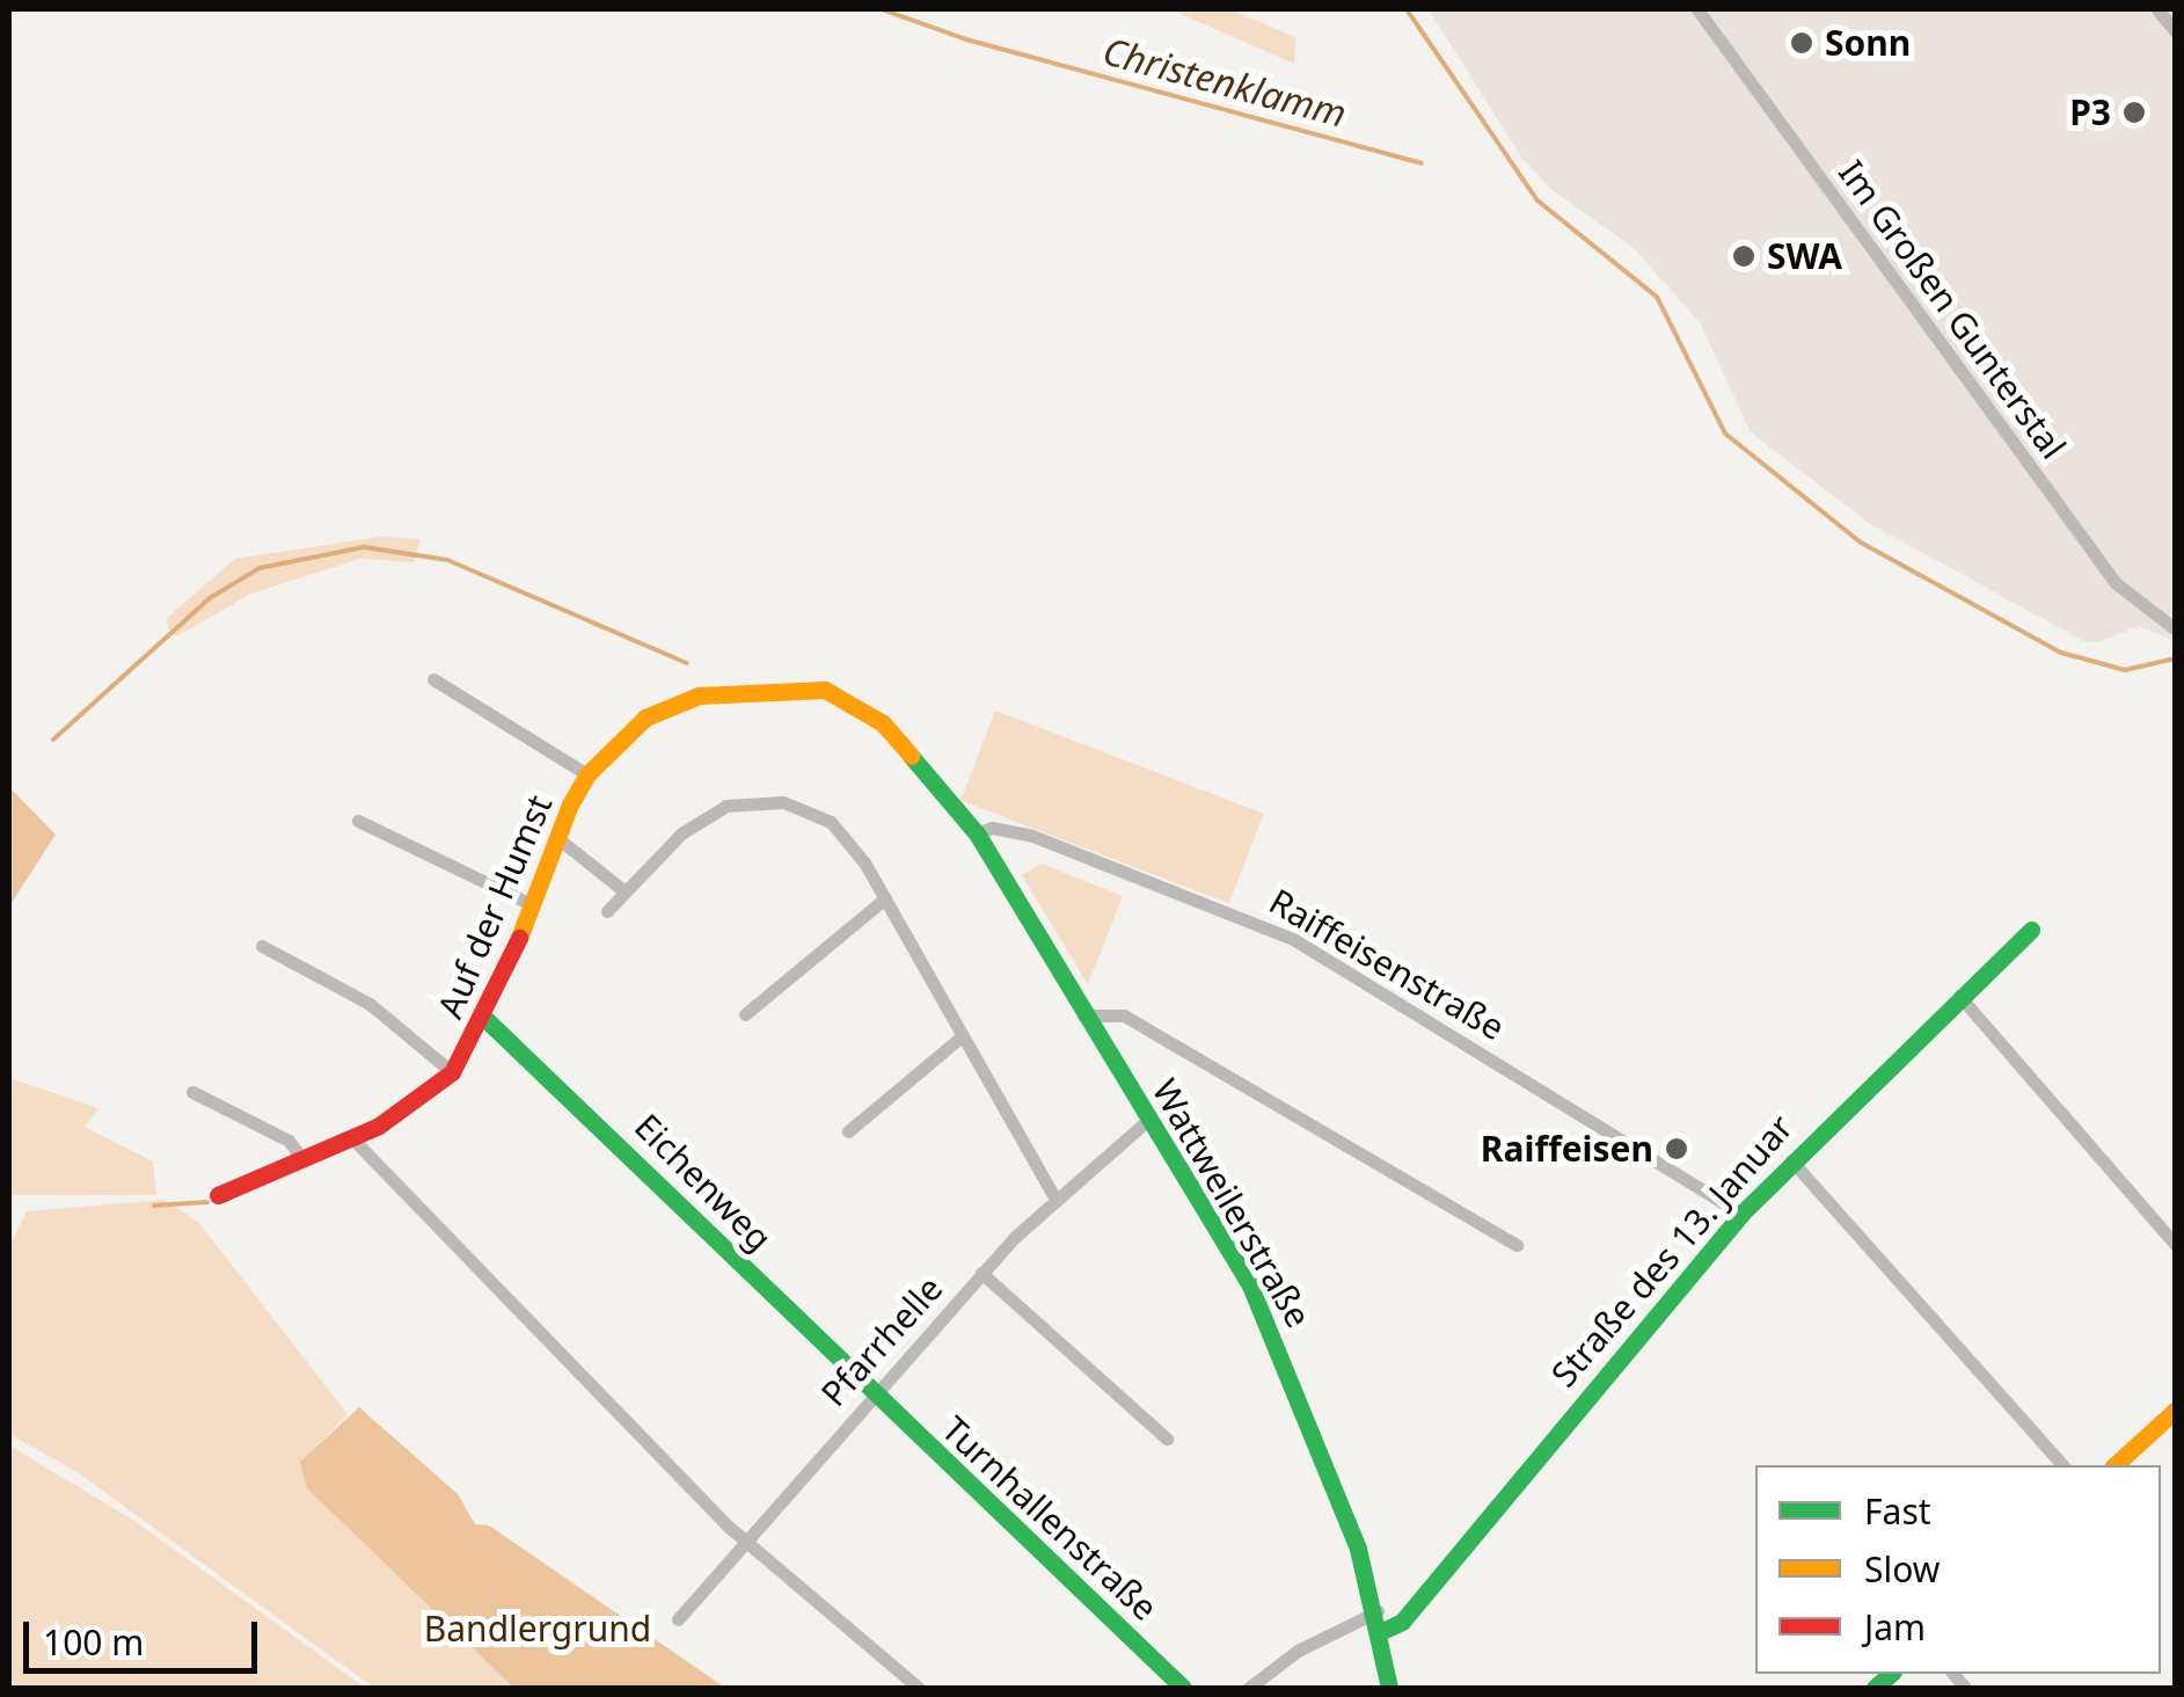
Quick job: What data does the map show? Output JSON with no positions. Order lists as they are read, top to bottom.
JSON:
{
  "streets": {
    "street": [
      "Im Großen Gunterstal",
      "Auf der Humst",
      "Raiffeisenstraße",
      "Eichenweg",
      "Wattweilerstraße",
      "Straße des 13. Januar",
      "Pfarrhelle",
      "Turnhallenstraße"
    ]
  },
  "crossings": [
    ["Auf der Humst", "Eichenweg"],
    ["Auf der Humst", "Wattweilerstraße"],
    ["Raiffeisenstraße", "Wattweilerstraße"],
    ["Raiffeisenstraße", "Straße des 13. Januar"],
    ["Eichenweg", "Pfarrhelle"],
    ["Eichenweg", "Turnhallenstraße"],
    ["Wattweilerstraße", "Straße des 13. Januar"],
    ["Wattweilerstraße", "Pfarrhelle"],
    ["Pfarrhelle", "Turnhallenstraße"]
  ],
  "water": ["Christenklamm"],
  "parks": ["Bandlergrund"],
  "places": [
    "Sonn",
    "P3",
    "SWA",
    "Raiffeisen"
  ],
  "legend": ["Fast", "Slow", "Jam"],
  "scale_bar": "100 m"
}
